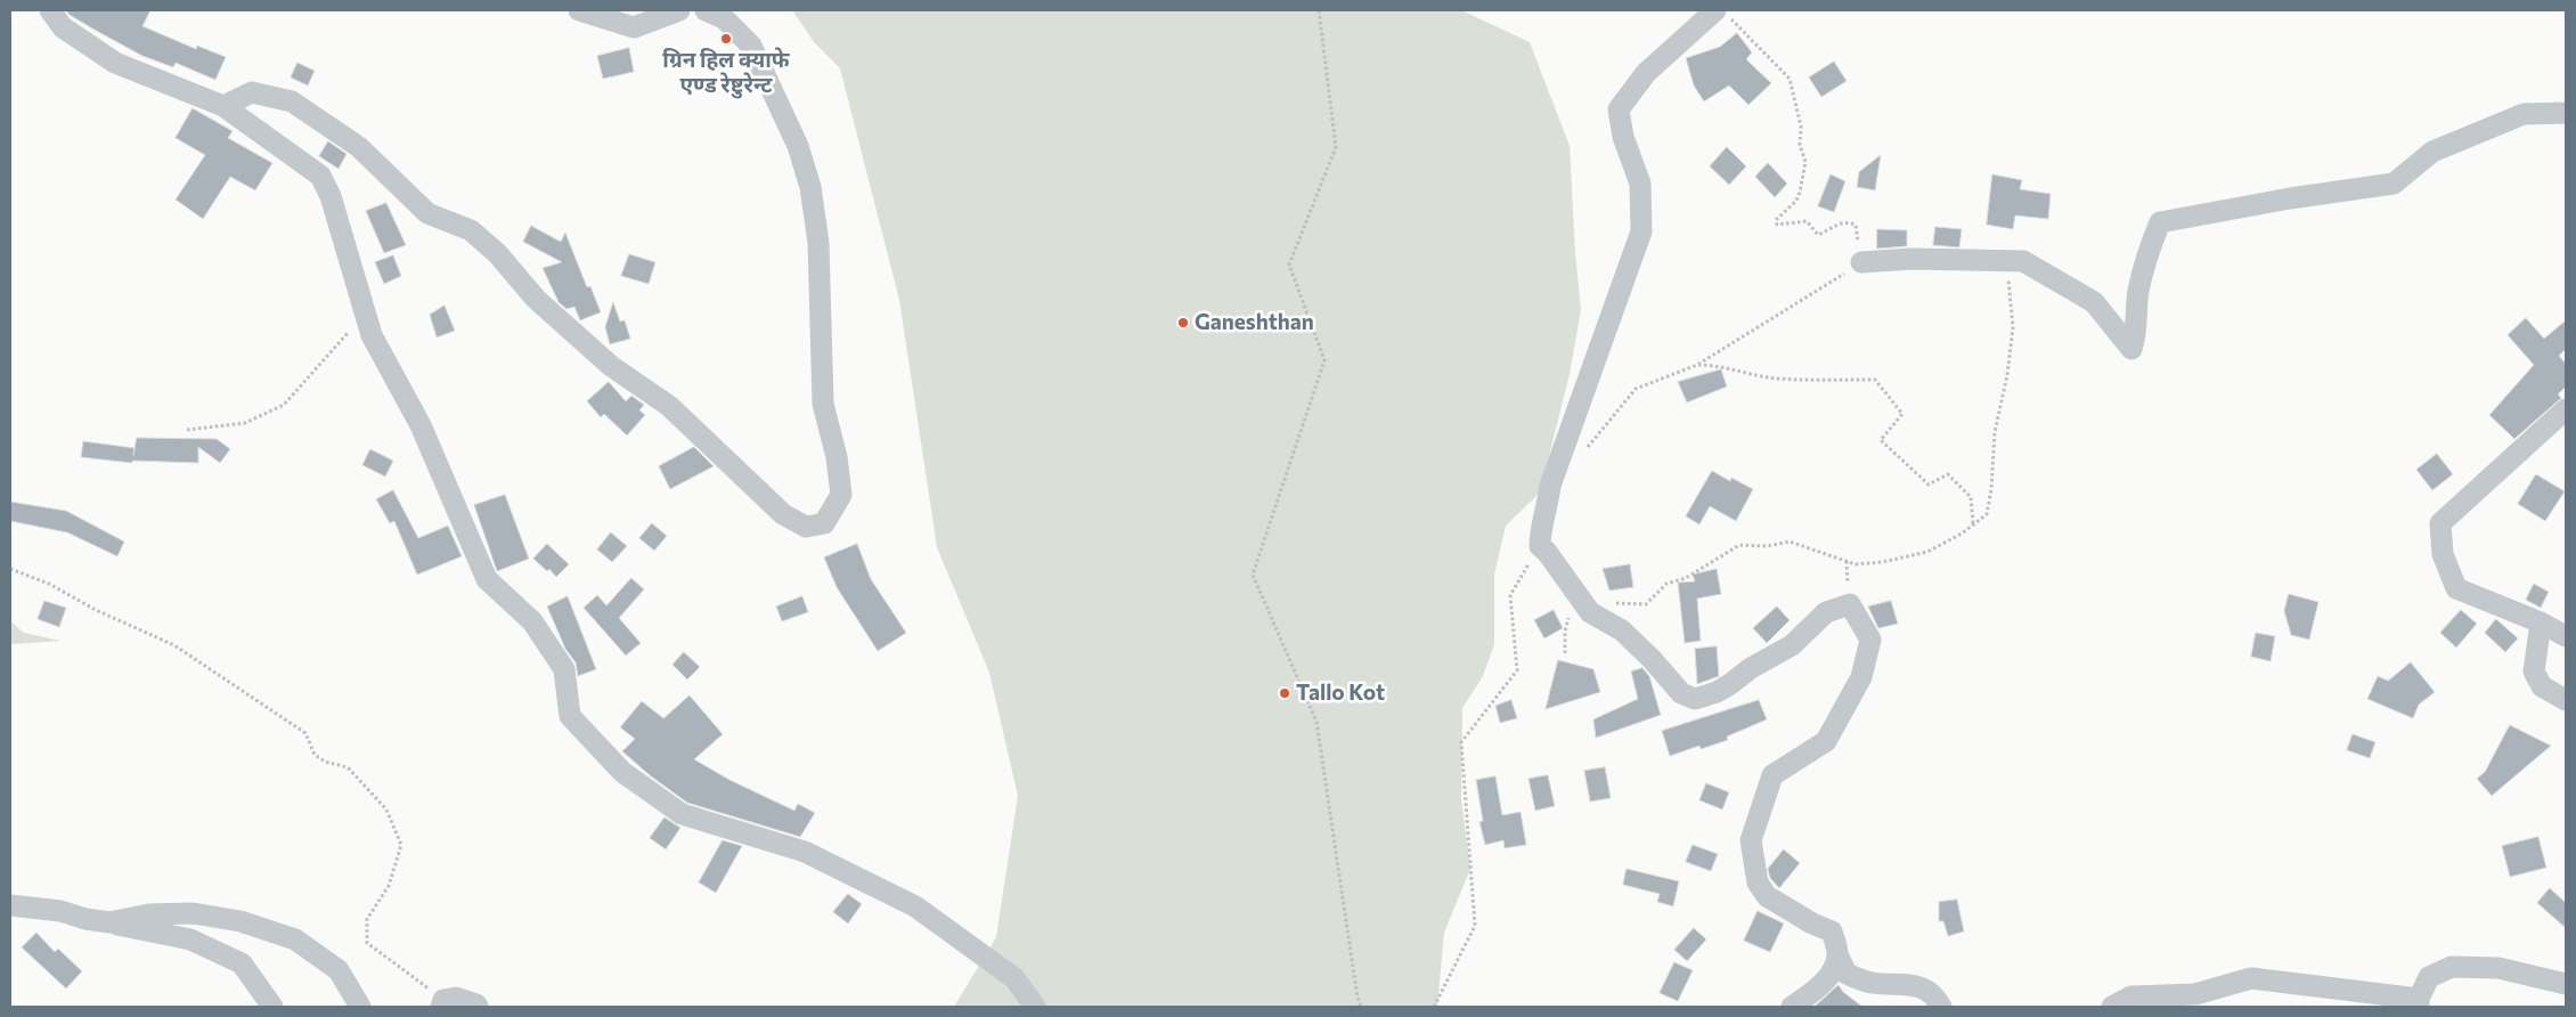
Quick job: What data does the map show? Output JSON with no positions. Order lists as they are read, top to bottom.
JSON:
{
  "places": ["ग्रिन हिल क्याफे एण्ड रेष्टुरेन्ट", "Ganeshthan", "Tallo Kot"]
}
